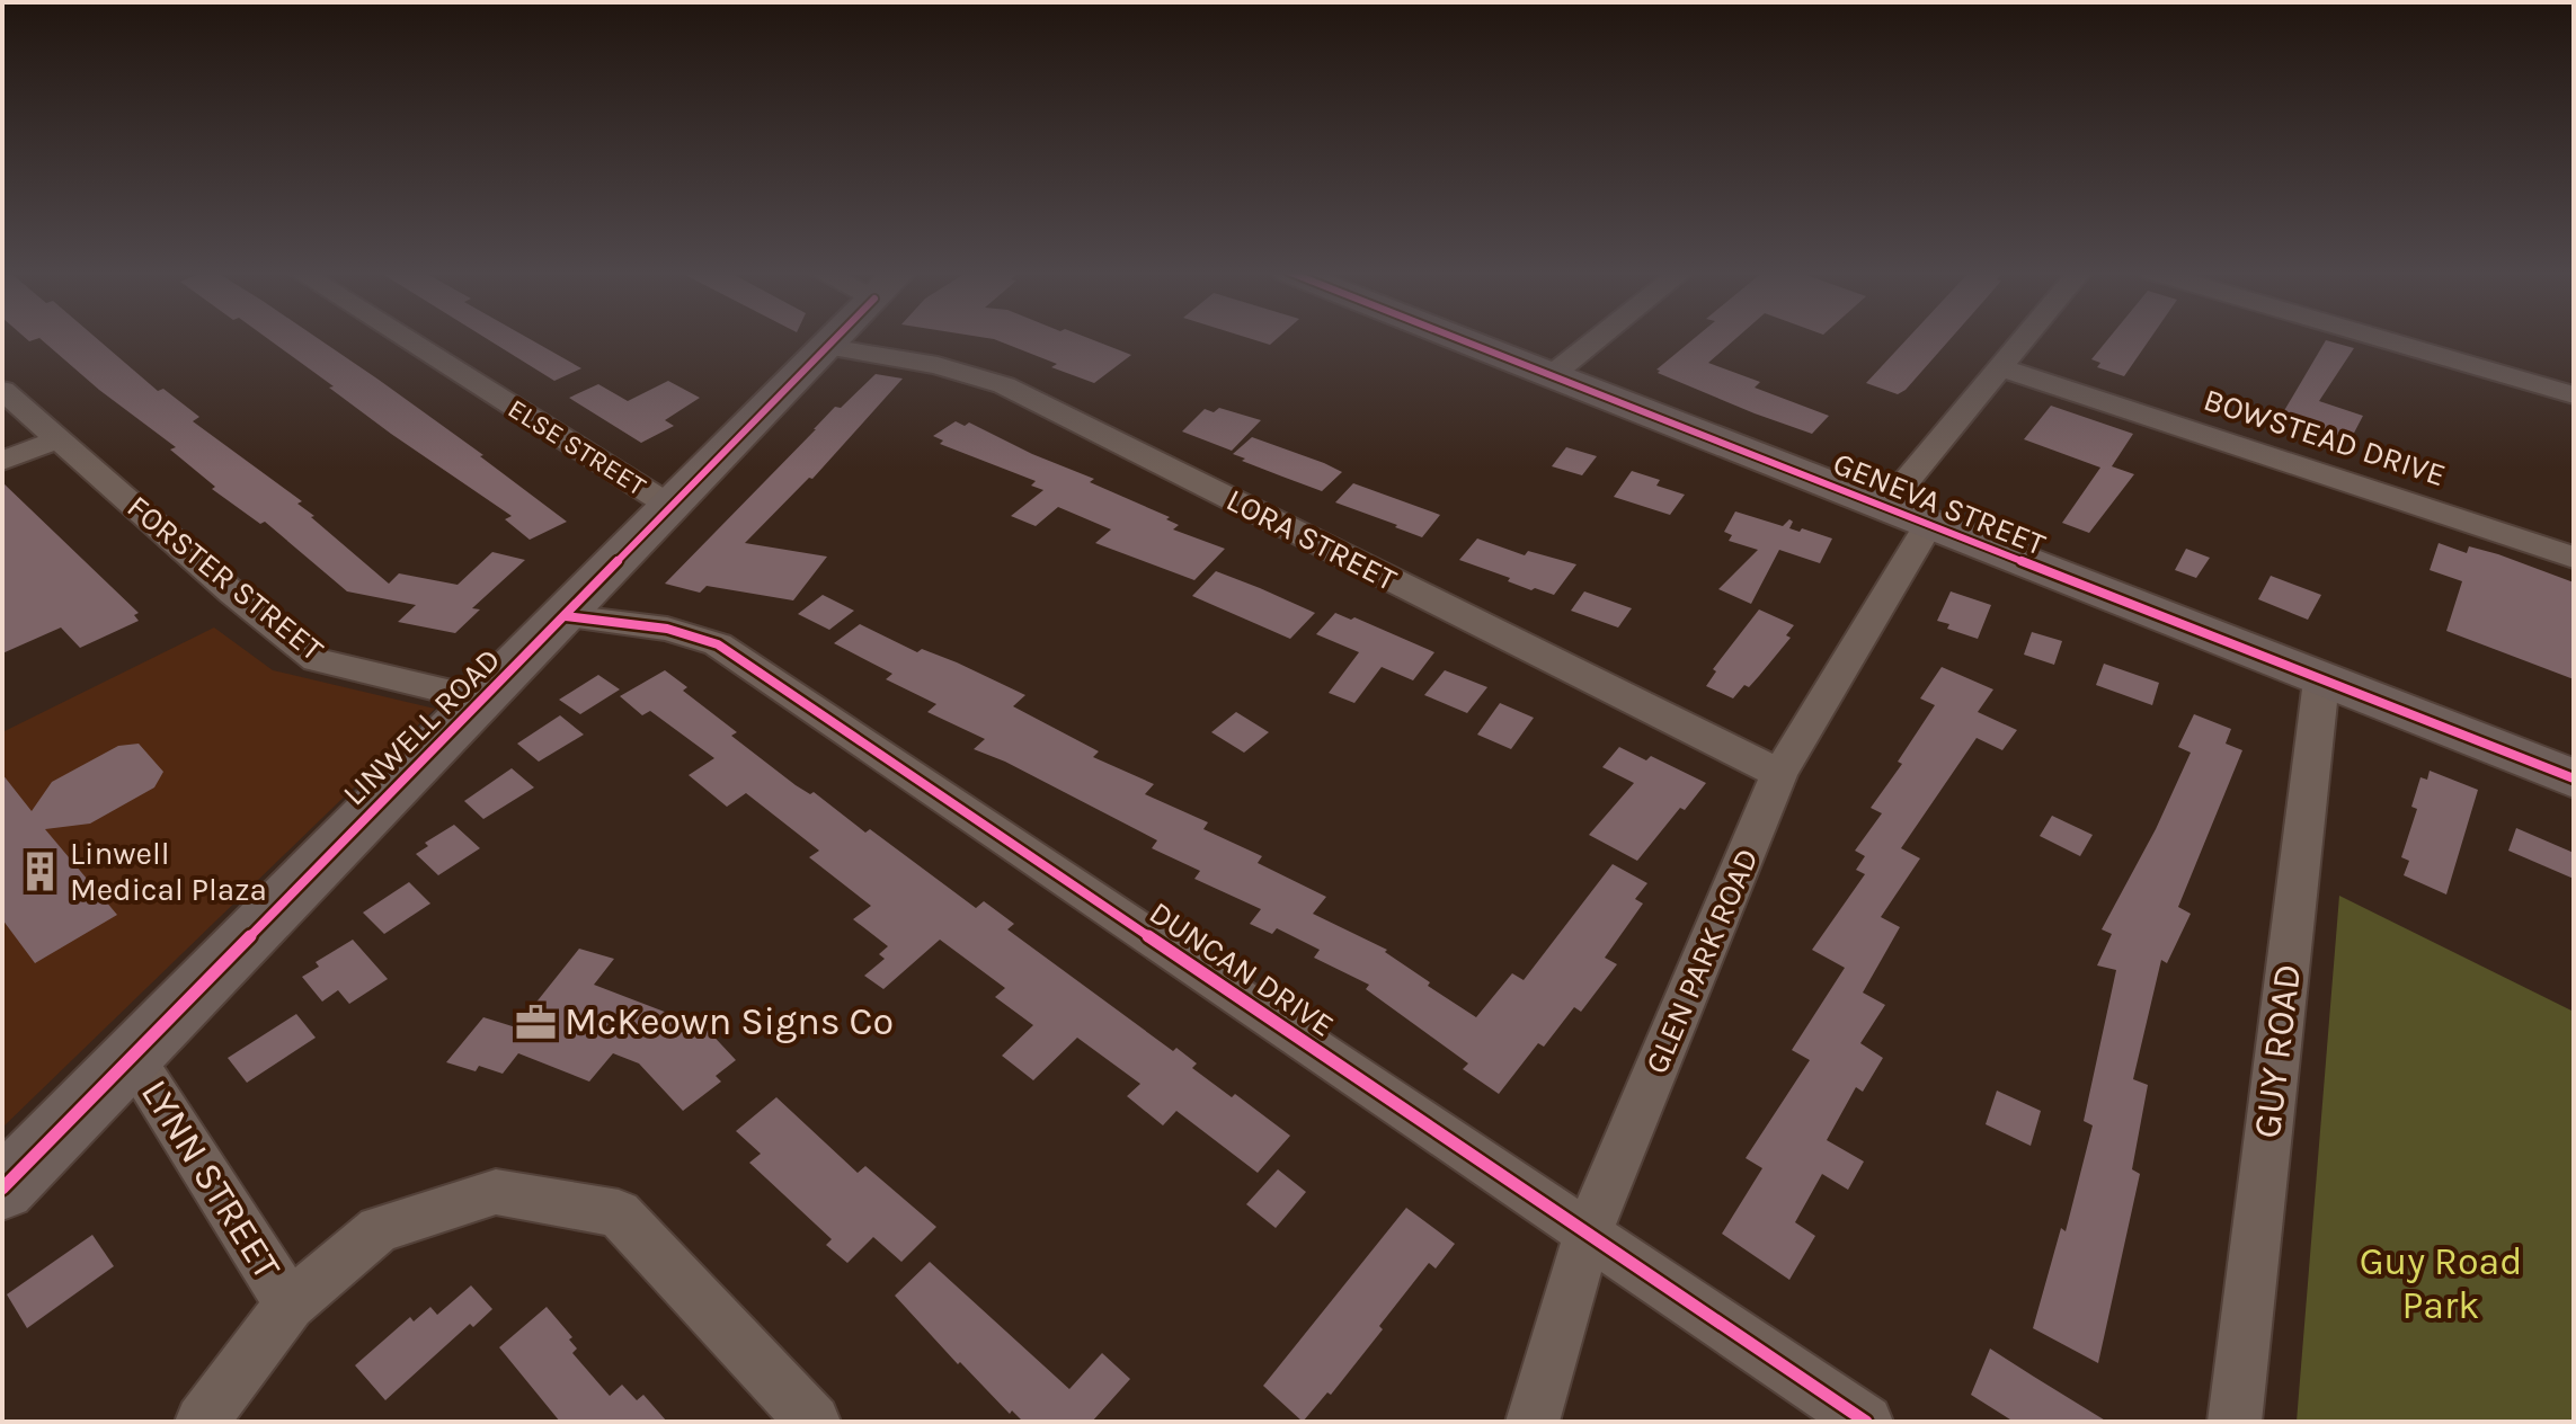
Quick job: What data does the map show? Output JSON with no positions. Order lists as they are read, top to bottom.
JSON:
{
  "streets": {
    "main road": ["GENEVA STREET", "LINWELL ROAD"],
    "street": [
      "BOWSTEAD DRIVE",
      "ELSE STREET",
      "LORA STREET",
      "FORSTER STREET",
      "GLEN PARK ROAD",
      "DUNCAN DRIVE",
      "GUY ROAD",
      "LYNN STREET"
    ]
  },
  "crossings": [
    ["ELSE STREET", "LINWELL ROAD"],
    ["GENEVA STREET", "GLEN PARK ROAD"],
    ["GENEVA STREET", "GUY ROAD"],
    ["LORA STREET", "LINWELL ROAD"],
    ["LORA STREET", "GLEN PARK ROAD"],
    ["FORSTER STREET", "LINWELL ROAD"],
    ["LINWELL ROAD", "DUNCAN DRIVE"],
    ["LINWELL ROAD", "LYNN STREET"],
    ["GLEN PARK ROAD", "DUNCAN DRIVE"]
  ],
  "parks": ["Guy Road Park"],
  "places": {
    "building": ["Linwell Medical Plaza"],
    "office": ["McKeown Signs Co"]
  }
}
